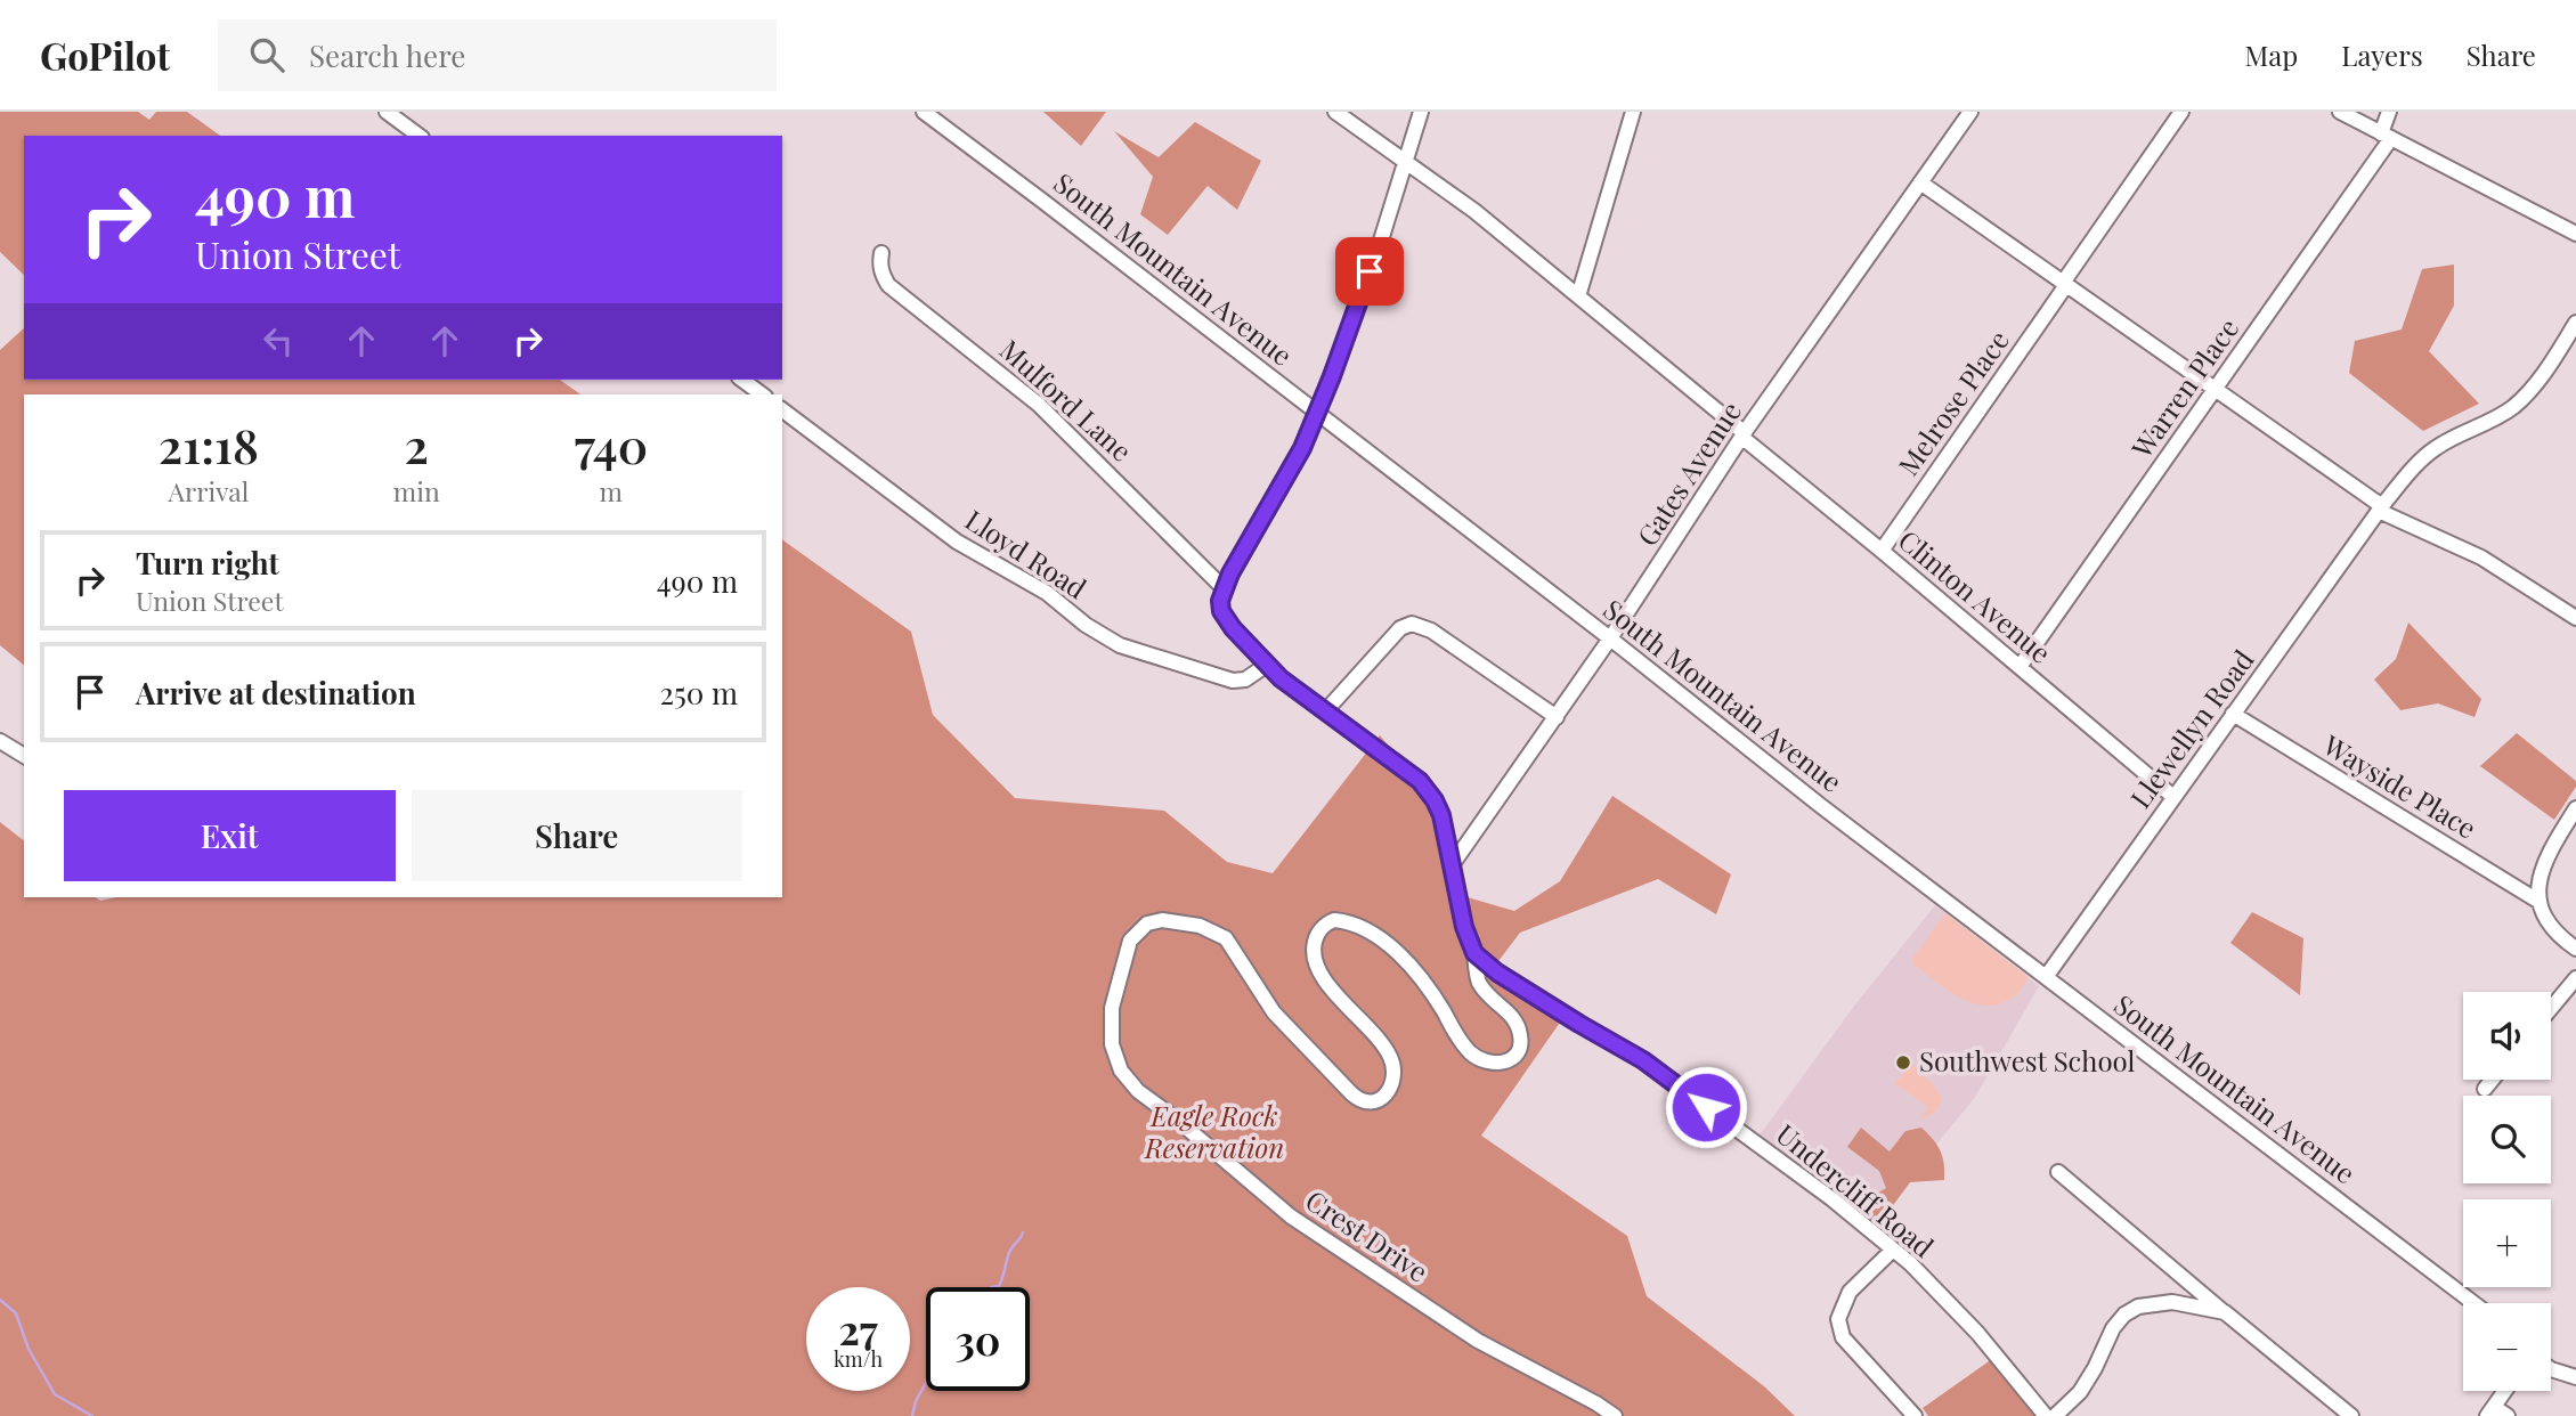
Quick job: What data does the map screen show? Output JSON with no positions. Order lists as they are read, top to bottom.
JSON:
{
  "streets": {
    "street": [
      "South Mountain Avenue",
      "Warren Place",
      "Mulford Lane",
      "Melrose Place",
      "Gates Avenue",
      "Lloyd Road",
      "Clinton Avenue",
      "Llewellyn Road",
      "Wayside Place",
      "Undercliff Road",
      "Crest Drive"
    ]
  },
  "crossings": [
    ["South Mountain Avenue", "Gates Avenue"],
    ["South Mountain Avenue", "Llewellyn Road"],
    ["Warren Place", "Clinton Avenue"],
    ["Melrose Place", "Clinton Avenue"],
    ["Gates Avenue", "Clinton Avenue"],
    ["Clinton Avenue", "Llewellyn Road"],
    ["Llewellyn Road", "Wayside Place"],
    ["Undercliff Road", "Crest Drive"]
  ],
  "parks": ["Eagle Rock Reservation"],
  "places": ["Southwest School"],
  "page": {
    "header": "GoPilot",
    "search": "Search here",
    "nav": ["Map", "Layers", "Share"],
    "turn": ["490 m", "Union Street"],
    "eta": [
      "21:18",
      "Arrival",
      "2",
      "min",
      "740",
      "m"
    ],
    "list": [
      {
        "name": "Turn right",
        "note": "Union Street",
        "value": "490 m"
      },
      {
        "name": "Arrive at destination",
        "value": "250 m"
      }
    ],
    "buttons": ["Exit", "Share"],
    "map_buttons": ["+", "−"],
    "speed": "27 km/h",
    "limit": "30"
  }
}
